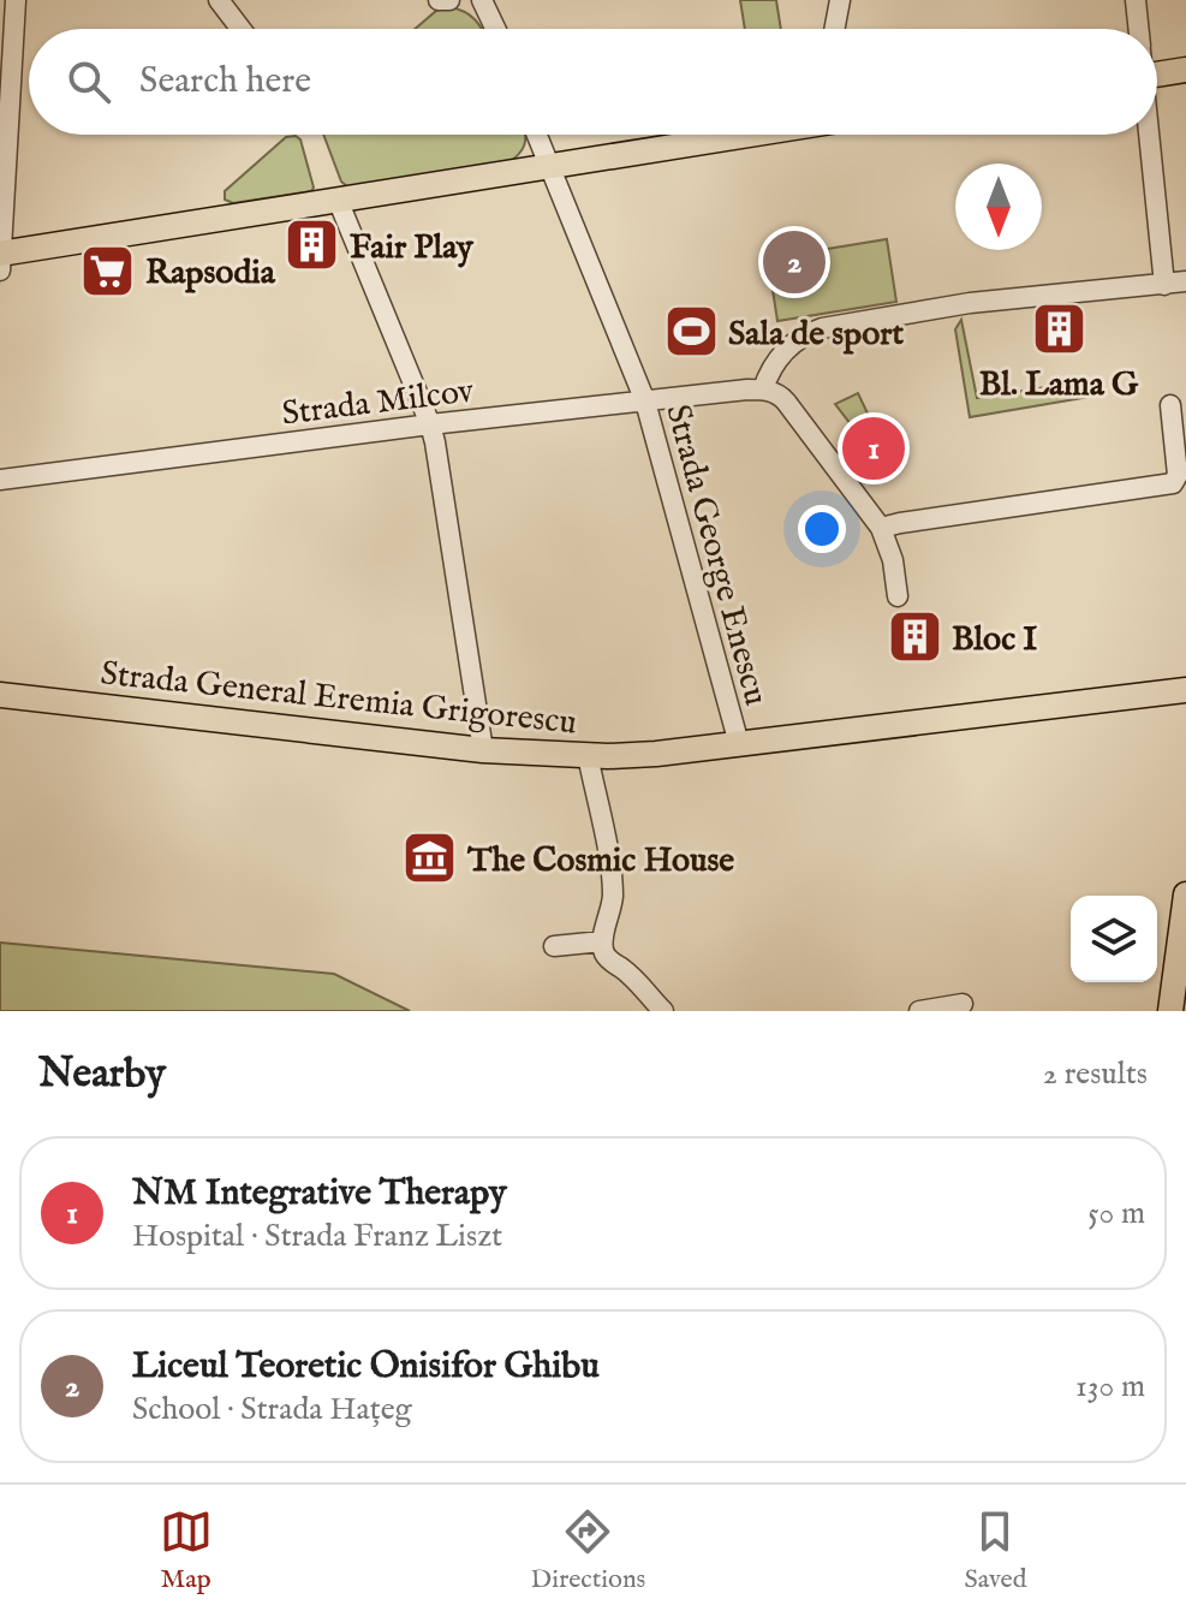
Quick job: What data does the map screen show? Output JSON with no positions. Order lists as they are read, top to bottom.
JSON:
{
  "streets": {
    "main road": ["Strada General Eremia Grigorescu"],
    "street": ["Strada Milcov", "Strada George Enescu"]
  },
  "crossings": [
    ["Strada Milcov", "Strada George Enescu"],
    ["Strada George Enescu", "Strada General Eremia Grigorescu"]
  ],
  "places": {
    "building": ["Fair Play", "Bl. Lama G", "Bloc I"],
    "supermarket": ["Rapsodia"],
    "sports": ["Sala de sport"],
    "museum": ["The Cosmic House"]
  },
  "north": "bottom",
  "page": {
    "search": "Search here",
    "pins": ["2", "1"],
    "heading": ["Nearby", "2 results"],
    "list": [
      {
        "mark": "1",
        "name": "NM Integrative Therapy",
        "note": "Hospital · Strada Franz Liszt",
        "value": "50 m"
      },
      {
        "mark": "2",
        "name": "Liceul Teoretic Onisifor Ghibu",
        "note": "School · Strada Hațeg",
        "value": "130 m"
      }
    ],
    "nav": ["Map", "Directions", "Saved"]
  }
}
